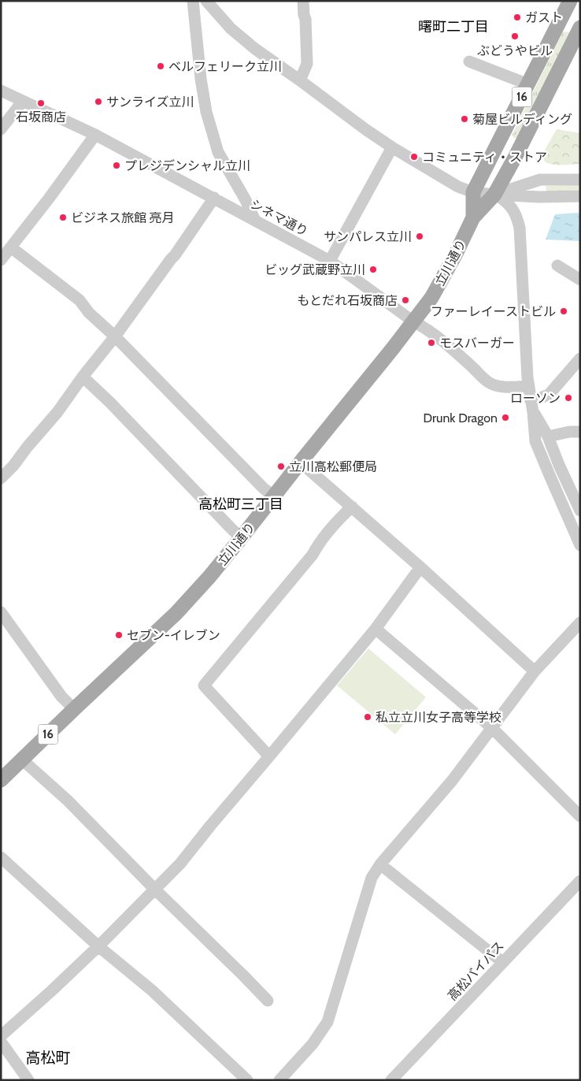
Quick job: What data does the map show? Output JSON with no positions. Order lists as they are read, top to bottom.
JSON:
{
  "streets": {
    "main road": ["16", "立川通り"],
    "street": ["シネマ通り", "高松バイパス"]
  },
  "crossings": [
    ["16", "立川通り"],
    ["シネマ通り", "立川通り"]
  ],
  "districts": ["曙町二丁目", "高松町三丁目", "高松町"],
  "places": [
    "ガスト",
    "ぶどうやビル",
    "ベルフェリーク立川",
    "サンライズ立川",
    "石坂商店",
    "菊屋ビルディング",
    "コミュニティ・ストア",
    "プレジデンシャル立川",
    "ビジネス旅館 亮月",
    "サンパレス立川",
    "ビッグ武蔵野立川",
    "もとだれ石坂商店",
    "ファーレイーストビル",
    "モスバーガー",
    "ローソン",
    "Drunk Dragon",
    "立川高松郵便局",
    "セブン-イレブン",
    "私立立川女子高等学校"
  ]
}
